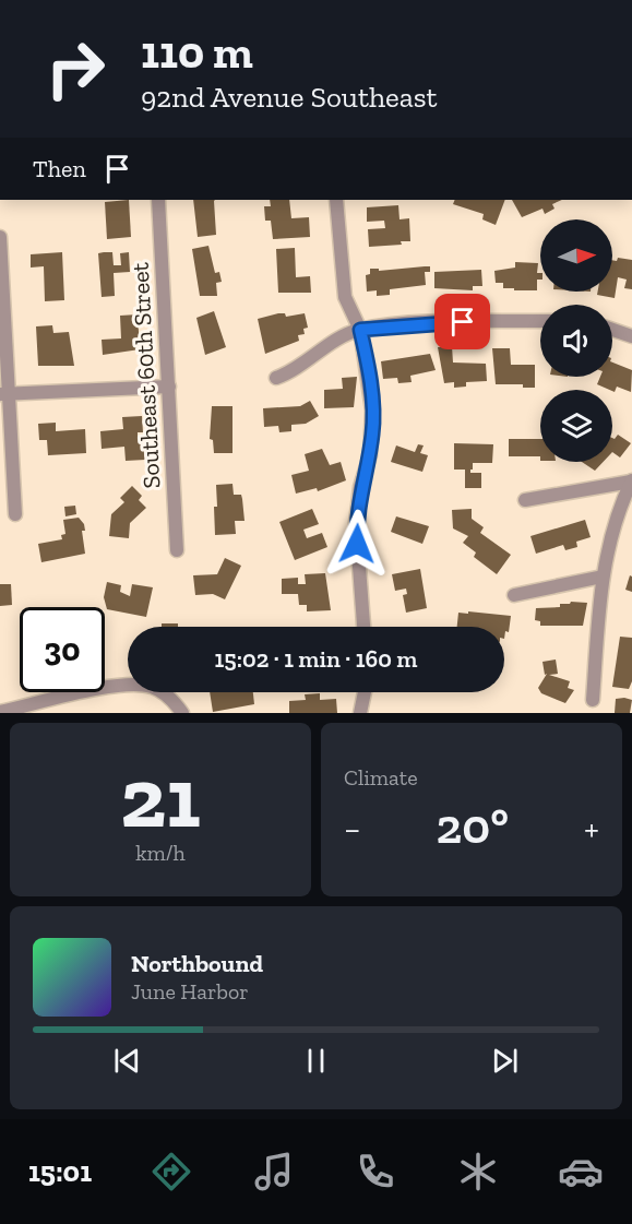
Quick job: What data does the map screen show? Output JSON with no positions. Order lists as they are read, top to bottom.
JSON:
{
  "streets": {
    "street": ["Southeast 60th Street"]
  },
  "north": "right",
  "page": {
    "turn": ["110 m", "92nd Avenue Southeast"],
    "then": "Then",
    "limit": "30",
    "trip": "15:02 · 1 min · 160 m",
    "tile": [
      ["21", "km/h"],
      "Climate"
    ],
    "heat": ["−", "20°", "+"],
    "song": ["Northbound", "June Harbor"],
    "tabs": "15:01"
  }
}
